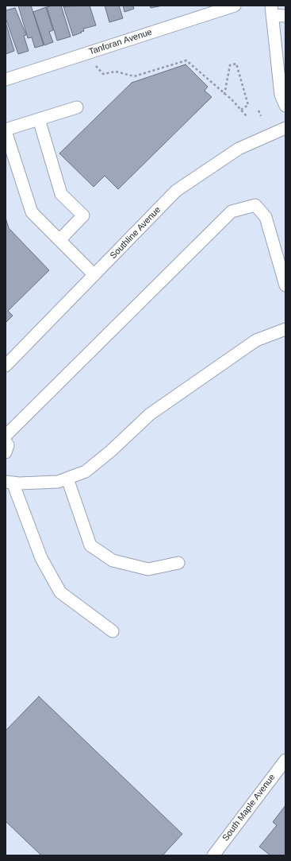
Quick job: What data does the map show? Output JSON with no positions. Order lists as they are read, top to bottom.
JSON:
{
  "streets": {
    "street": ["Tanforan Avenue", "Southline Avenue", "South Maple Avenue"]
  }
}
